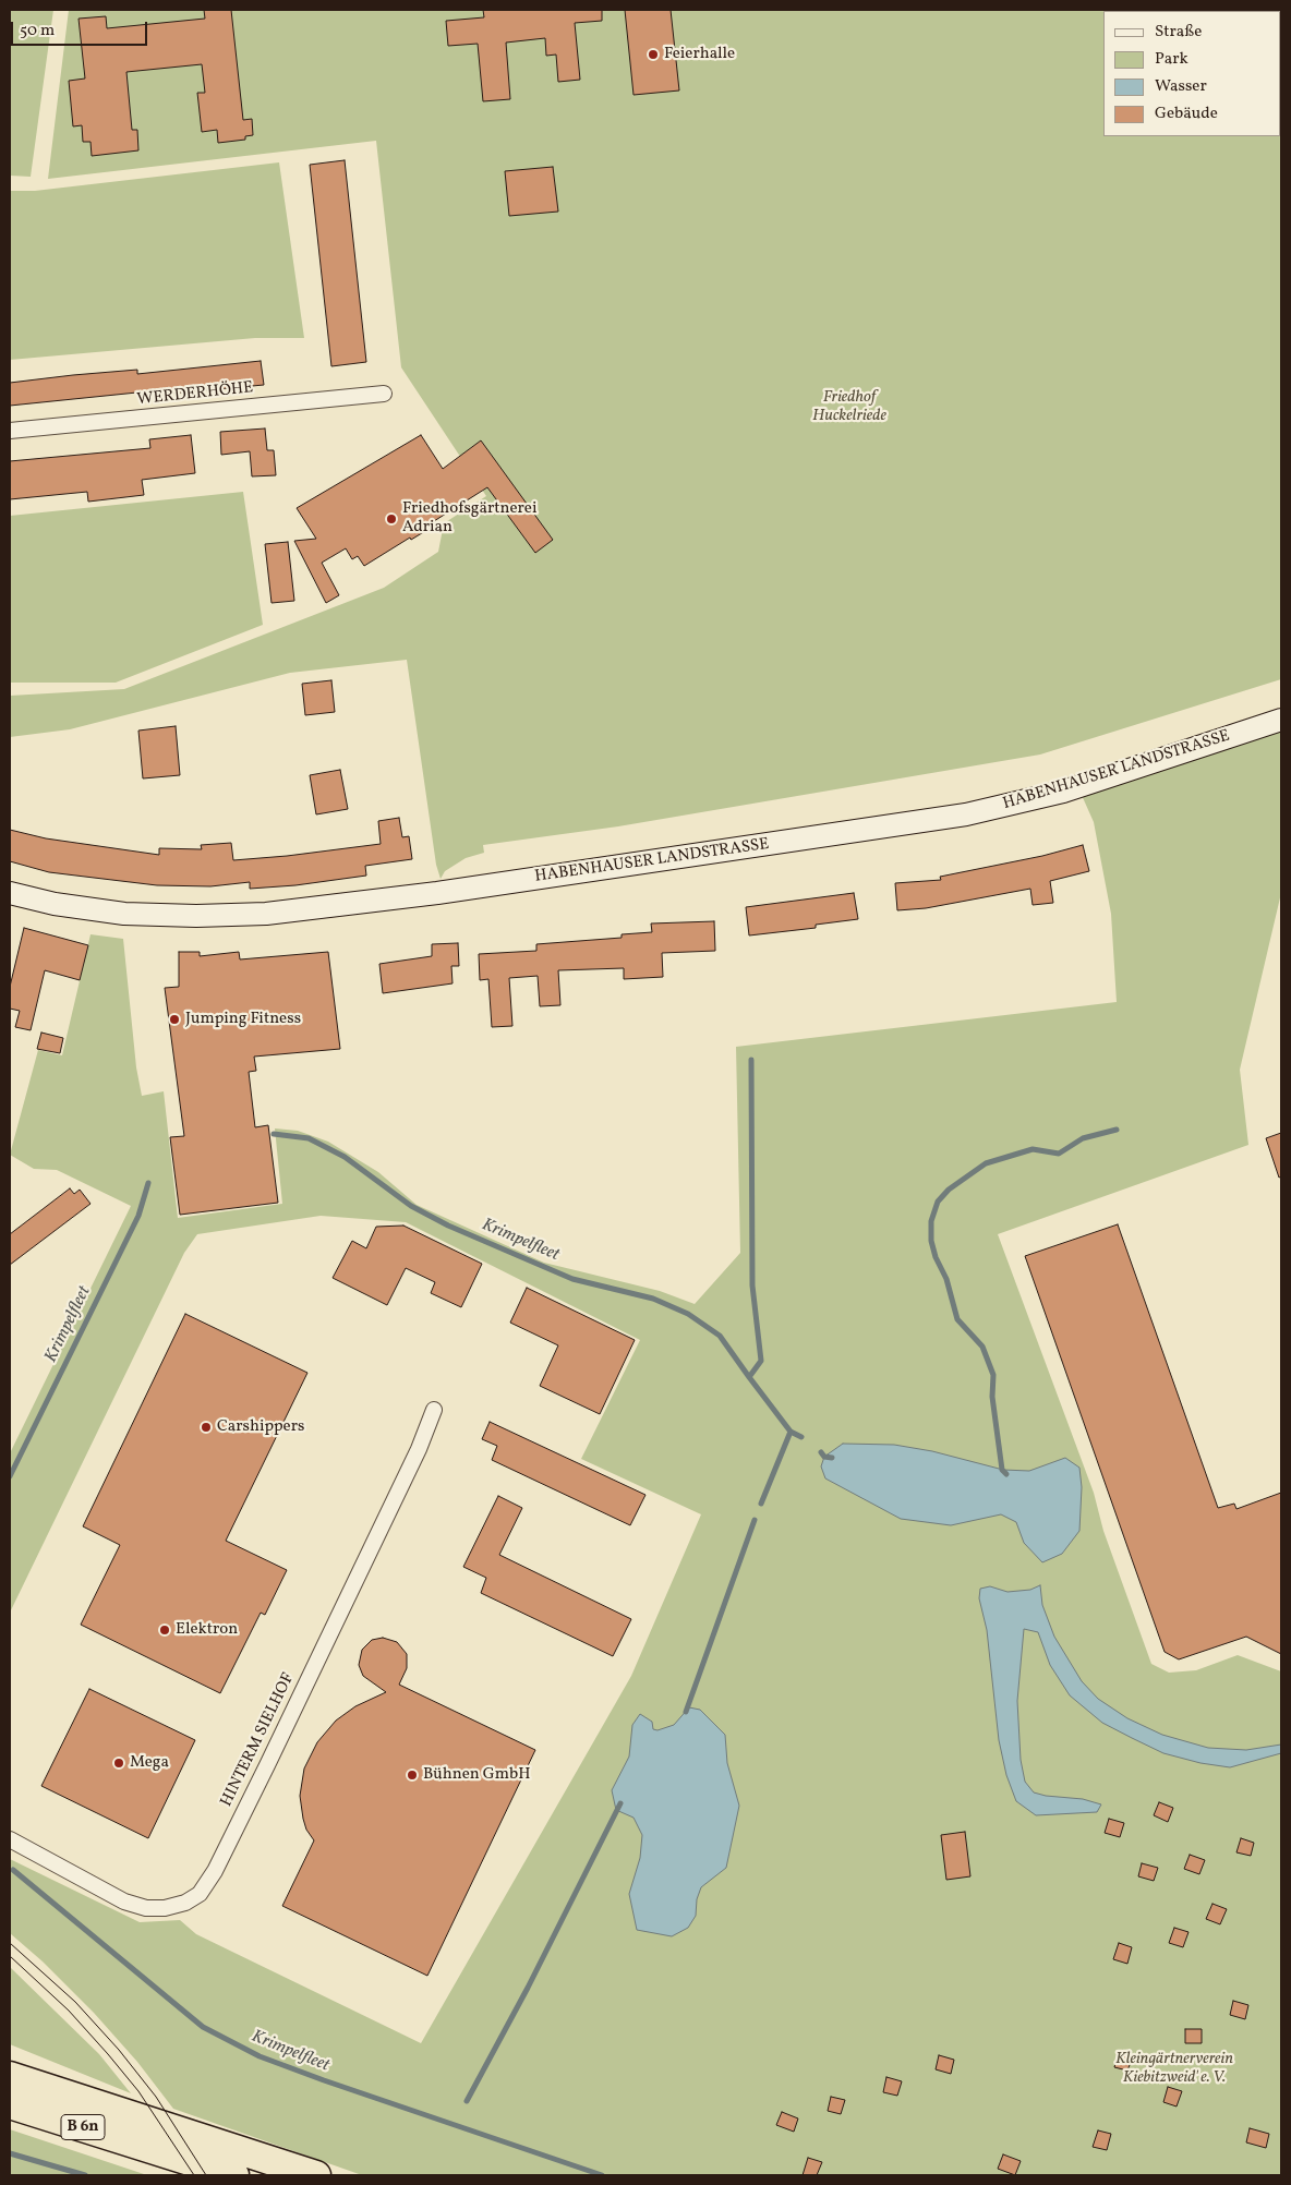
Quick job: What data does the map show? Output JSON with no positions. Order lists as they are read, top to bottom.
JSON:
{
  "streets": {
    "highway": ["B 6n"],
    "street": ["WERDERHÖHE", "HABENHAUSER LANDSTRASSE", "HINTERM SIELHOF"]
  },
  "water": ["Krimpelfleet"],
  "parks": ["Friedhof Huckelriede", "Kleingärtnerverein Kiebitzweid' e. V."],
  "places": [
    "Feierhalle",
    "Friedhofsgärtnerei Adrian",
    "Jumping Fitness",
    "Carshippers",
    "Elektron",
    "Mega",
    "Bühnen GmbH"
  ],
  "legend": [
    "Straße",
    "Park",
    "Wasser",
    "Gebäude"
  ],
  "scale_bar": "50 m"
}
